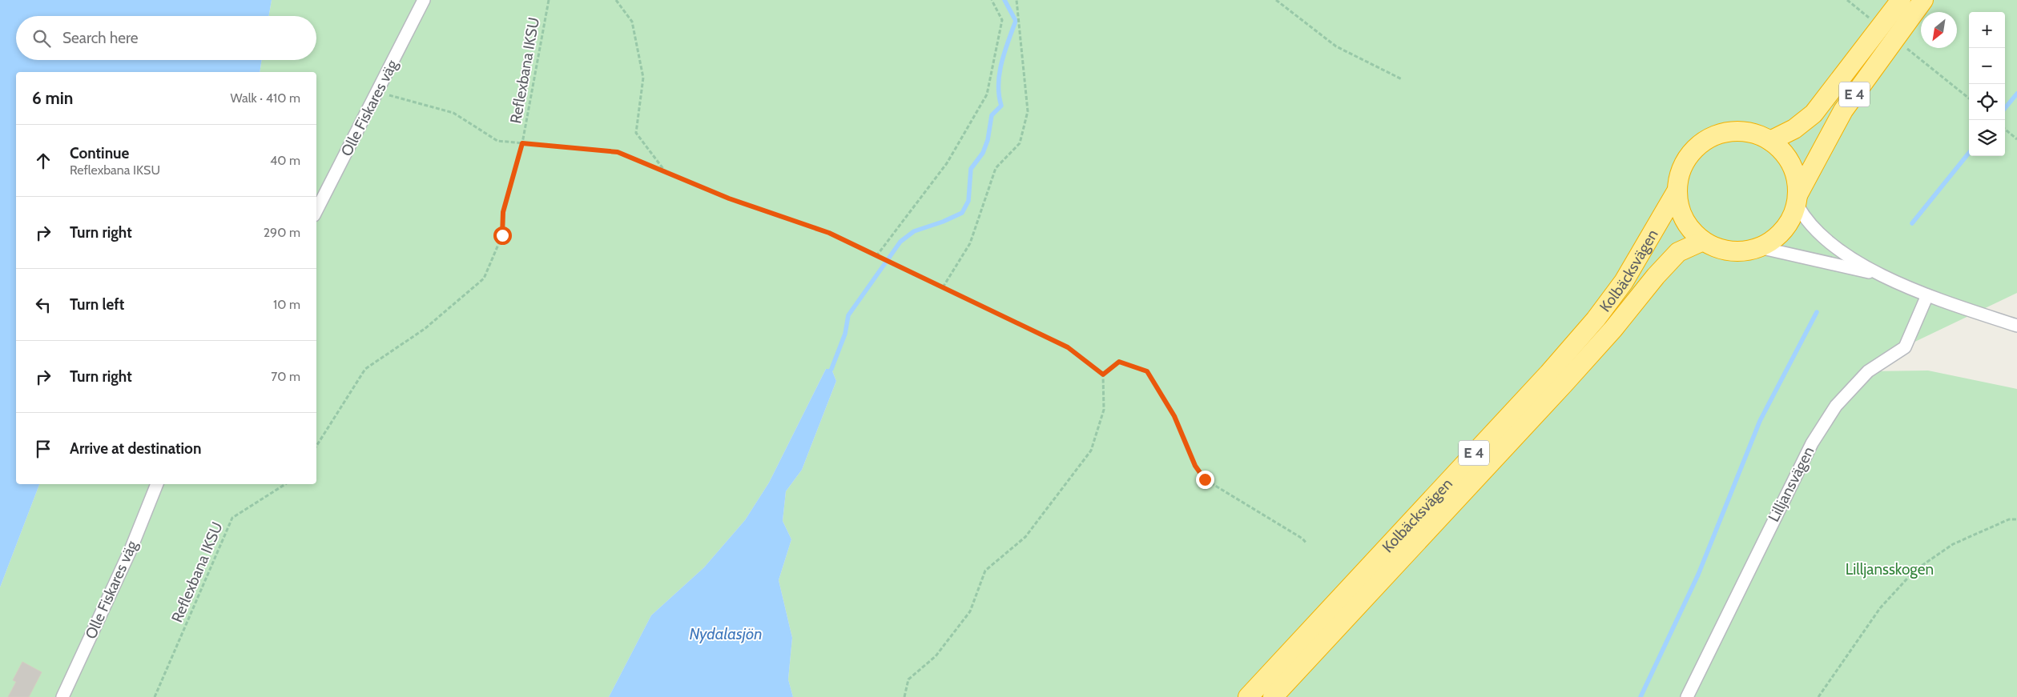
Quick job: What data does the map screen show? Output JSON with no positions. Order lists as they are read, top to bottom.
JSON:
{
  "streets": {
    "highway": ["E 4", "Kolbäcksvägen"],
    "street": ["Olle Fiskares väg", "Lilljansvägen"],
    "path": ["Reflexbana IKSU"]
  },
  "crossings": [
    ["E 4", "Kolbäcksvägen"]
  ],
  "water": ["Nydalasjön"],
  "parks": ["Lilljansskogen"],
  "north": "bottom left",
  "page": {
    "map_buttons": ["+", "−"],
    "search": "Search here",
    "heading": ["6 min", "Walk · 410 m"],
    "list": [
      ["Continue", "Reflexbana IKSU", "40 m"],
      ["Turn right", "290 m"],
      ["Turn left", "10 m"],
      ["Turn right", "70 m"],
      "Arrive at destination"
    ]
  }
}
